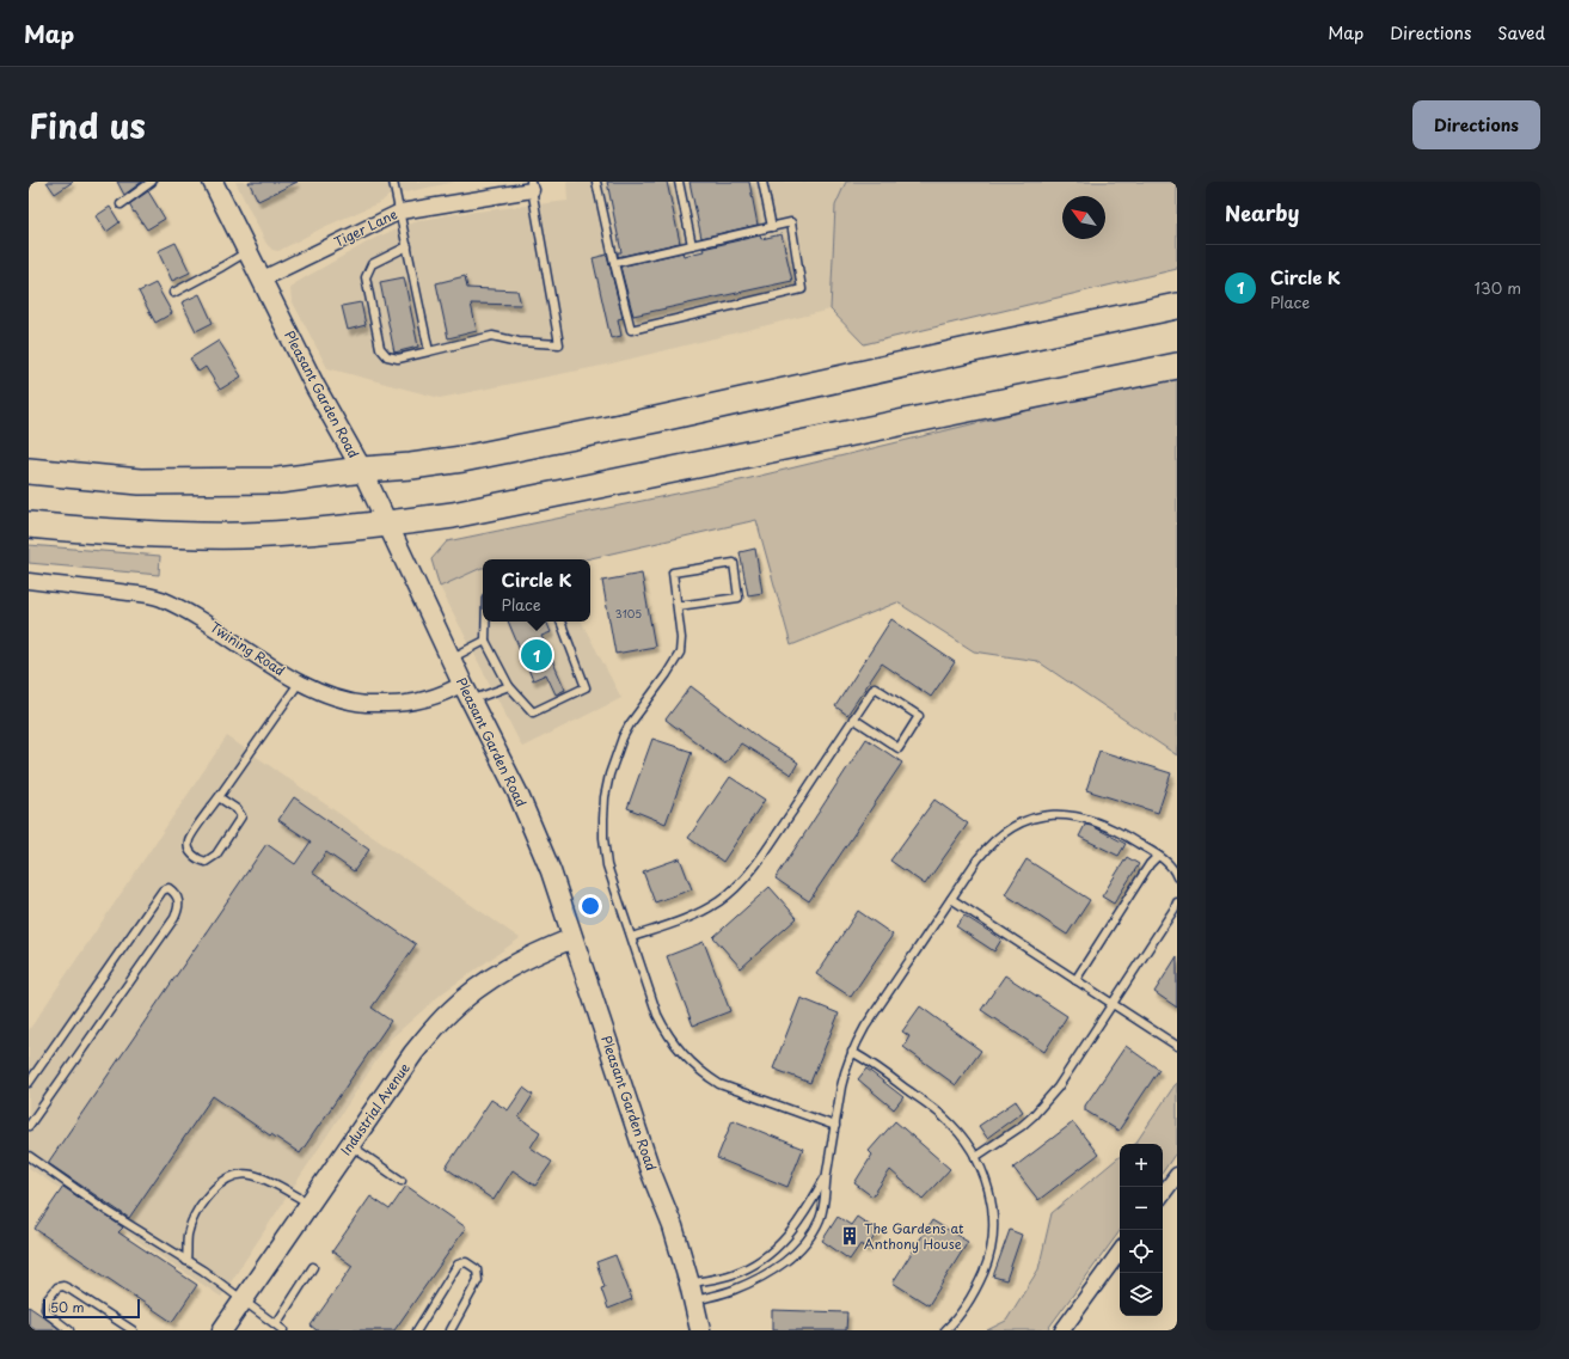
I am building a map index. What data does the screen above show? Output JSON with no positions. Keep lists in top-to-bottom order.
{
  "streets": {
    "main road": ["Pleasant Garden Road", "Industrial Avenue"],
    "street": ["Tiger Lane", "Twining Road"]
  },
  "crossings": [
    ["Tiger Lane", "Pleasant Garden Road"],
    ["Pleasant Garden Road", "Twining Road"],
    ["Pleasant Garden Road", "Industrial Avenue"]
  ],
  "places": {
    "building": ["The Gardens at Anthony House"]
  },
  "house_numbers": ["3105"],
  "scale_bar": "50 m",
  "north": "top left",
  "page": {
    "header": "Map",
    "nav": ["Map", "Directions", "Saved"],
    "title": "Find us",
    "buttons": "Directions",
    "heading": "Nearby",
    "list": [
      {
        "mark": "1",
        "name": "Circle K",
        "note": "Place",
        "value": "130 m"
      }
    ],
    "popup": ["Circle K", "Place"],
    "pins": "1",
    "map_buttons": ["+", "−"],
    "scale": "50 m"
  }
}
